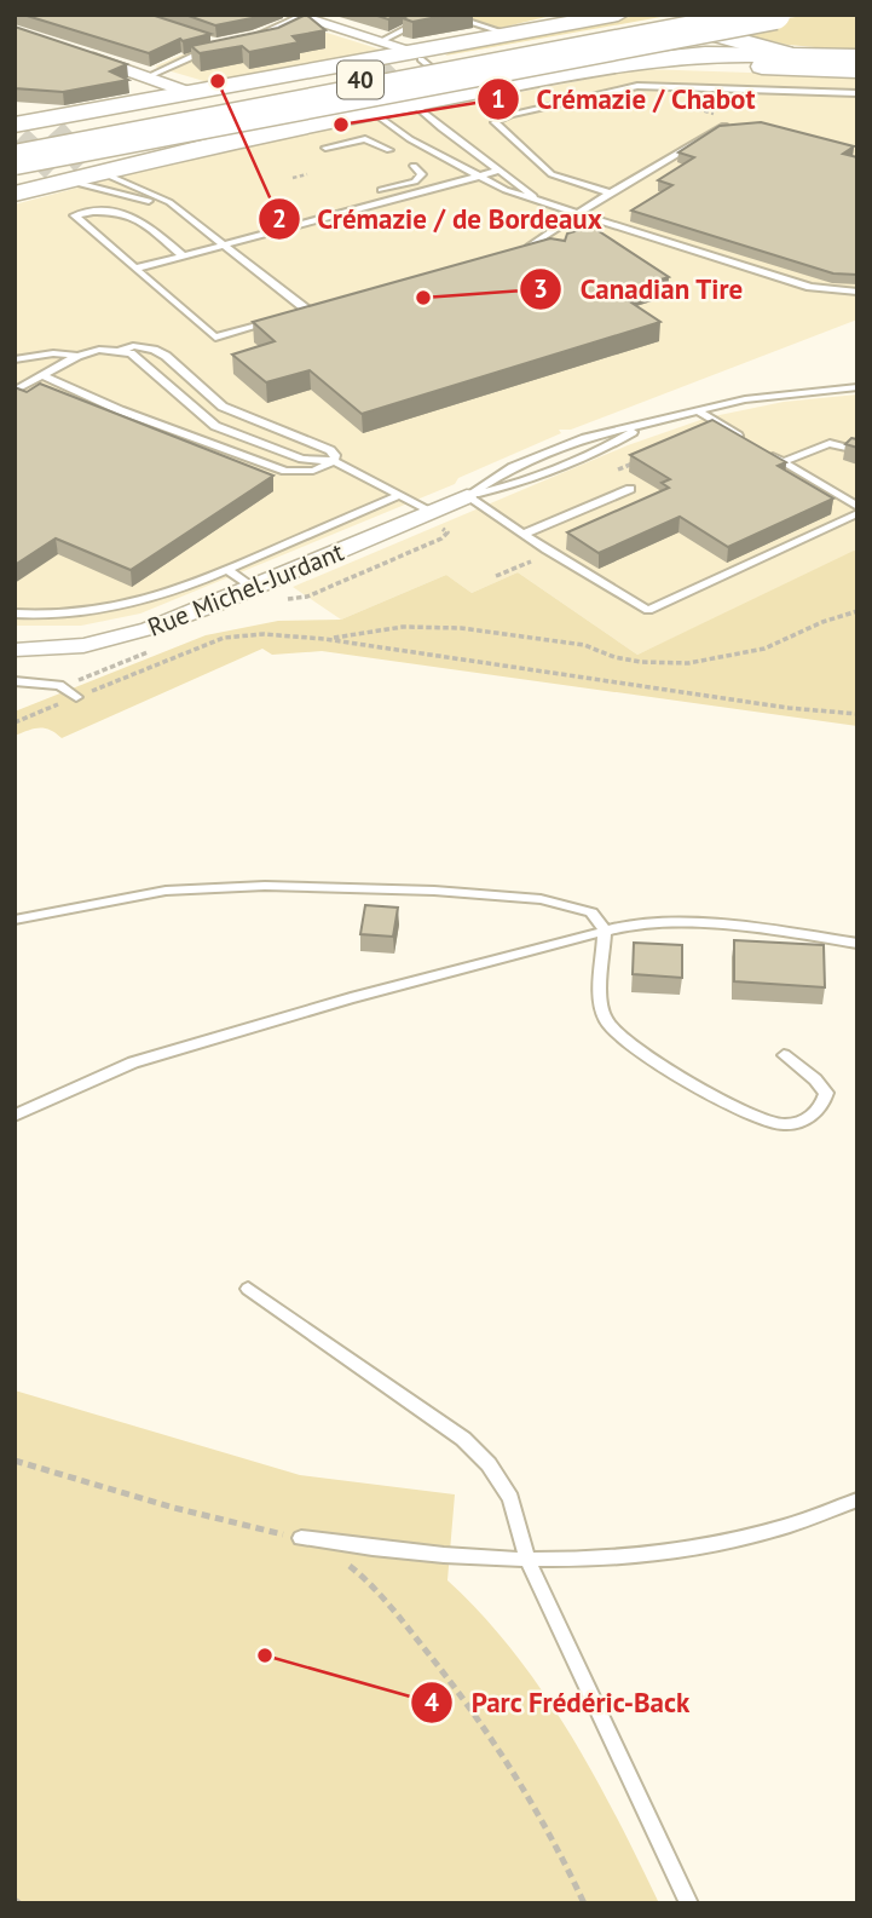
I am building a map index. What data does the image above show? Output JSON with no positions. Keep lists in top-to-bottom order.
{
  "streets": {
    "highway": ["40"],
    "street": ["Rue Michel-Jurdant"]
  },
  "places": [
    "Crémazie / de Bordeaux",
    "Crémazie / Chabot",
    "Canadian Tire",
    "Parc Frédéric-Back"
  ]
}
